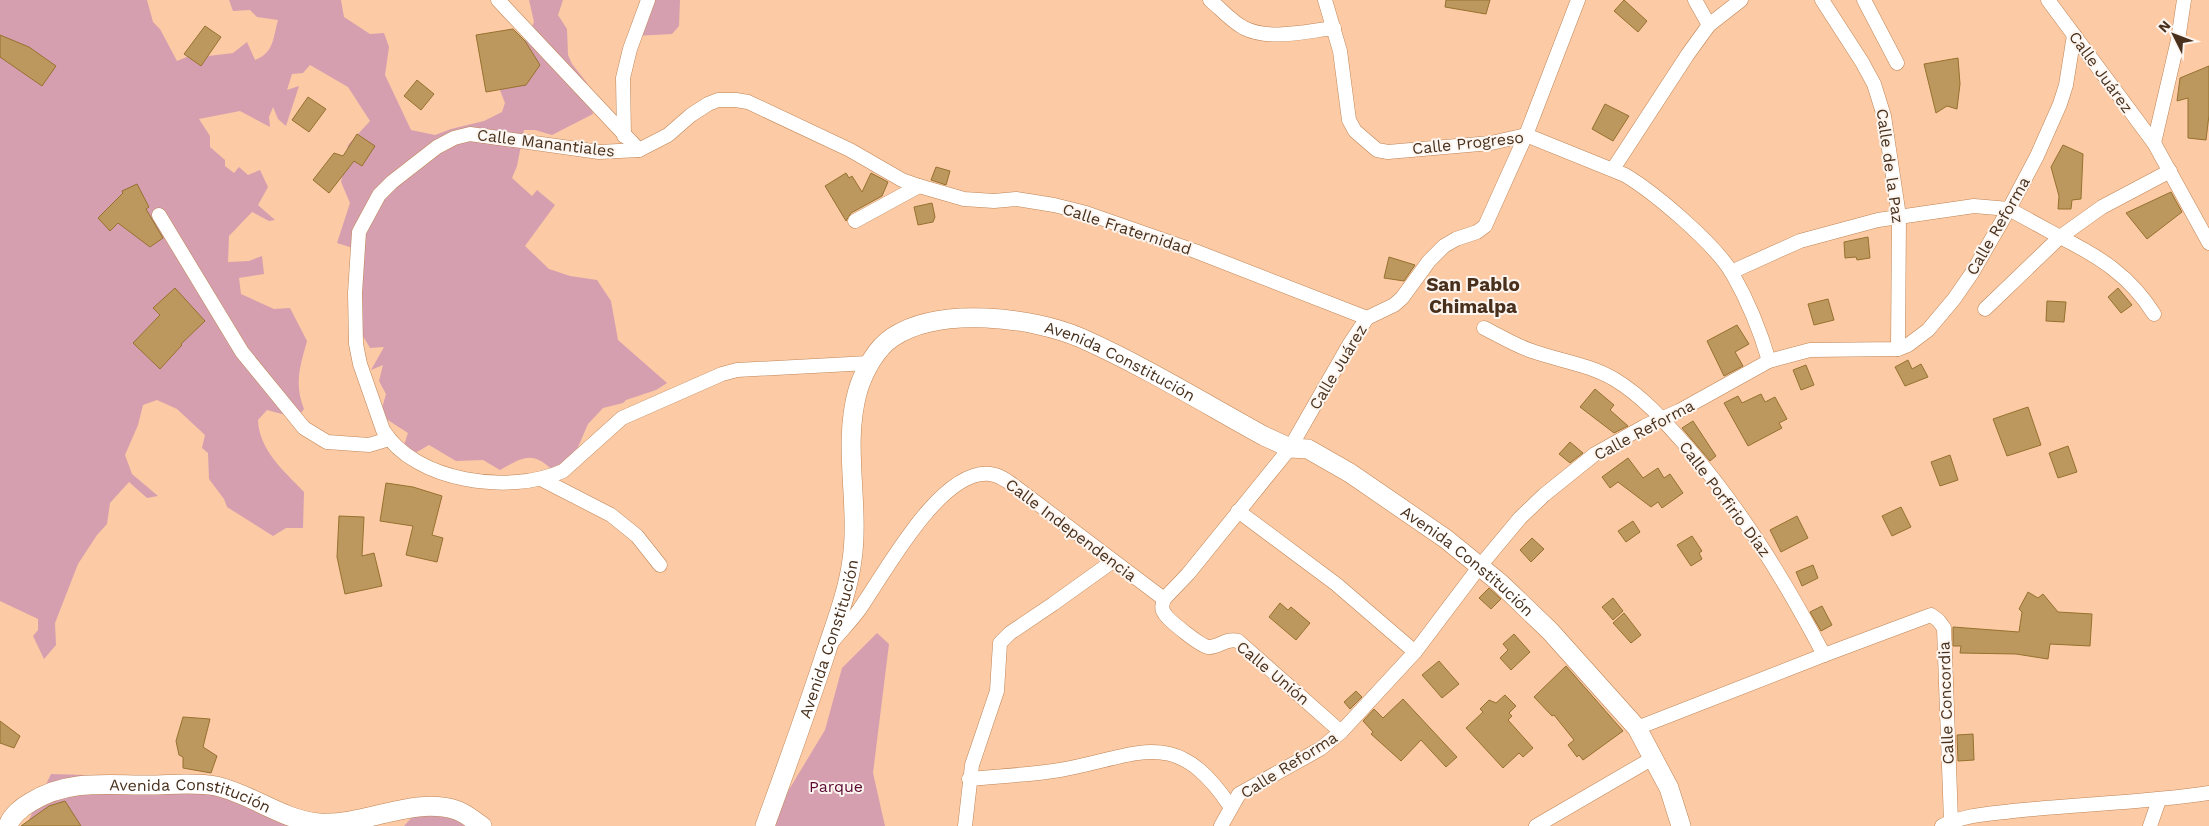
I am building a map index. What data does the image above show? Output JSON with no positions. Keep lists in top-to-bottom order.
{
  "streets": {
    "main road": ["Avenida Constitución"],
    "street": [
      "Calle Juárez",
      "Calle Manantiales",
      "Calle Progreso",
      "Calle de la Paz",
      "Calle Reforma",
      "Calle Fraternidad",
      "Calle Porfirio Díaz",
      "Calle Independencia",
      "Calle Unión",
      "Calle Concordia"
    ]
  },
  "crossings": [
    ["Calle Juárez", "Calle Progreso"],
    ["Calle Juárez", "Calle Reforma"],
    ["Calle Juárez", "Calle Fraternidad"],
    ["Calle Juárez", "Avenida Constitución"],
    ["Calle Manantiales", "Calle Fraternidad"],
    ["Calle Manantiales", "Avenida Constitución"],
    ["Calle Progreso", "Calle Reforma"],
    ["Calle de la Paz", "Calle Reforma"],
    ["Calle Reforma", "Avenida Constitución"],
    ["Calle Reforma", "Calle Porfirio Díaz"],
    ["Calle Reforma", "Calle Unión"],
    ["Avenida Constitución", "Calle Independencia"],
    ["Avenida Constitución", "Calle Concordia"],
    ["Calle Porfirio Díaz", "Calle Concordia"],
    ["Calle Independencia", "Calle Unión"]
  ],
  "districts": ["San Pablo Chimalpa"],
  "parks": ["Parque"],
  "north": "top left"
}
